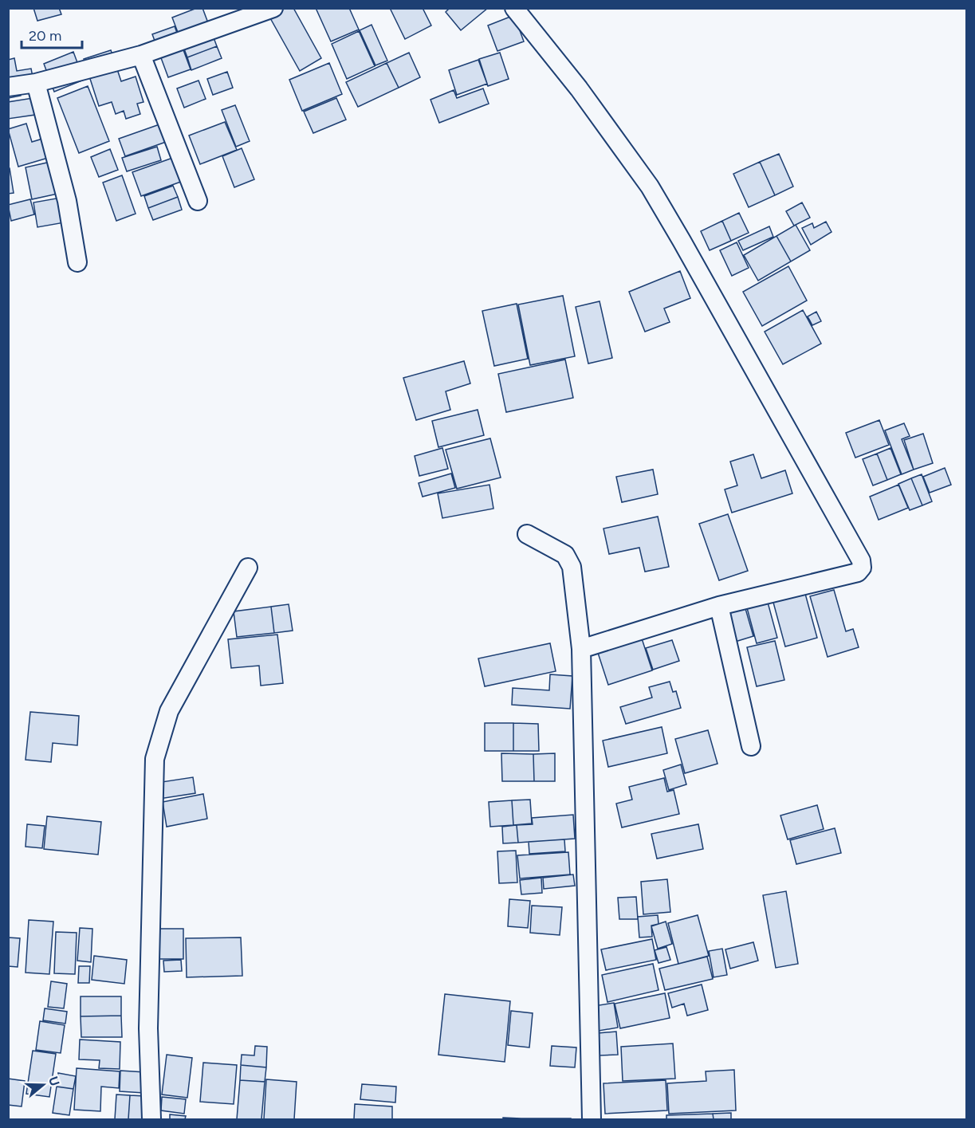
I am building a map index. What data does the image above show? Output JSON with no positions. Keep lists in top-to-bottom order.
{
  "scale_bar": "20 m",
  "north": "right"
}
